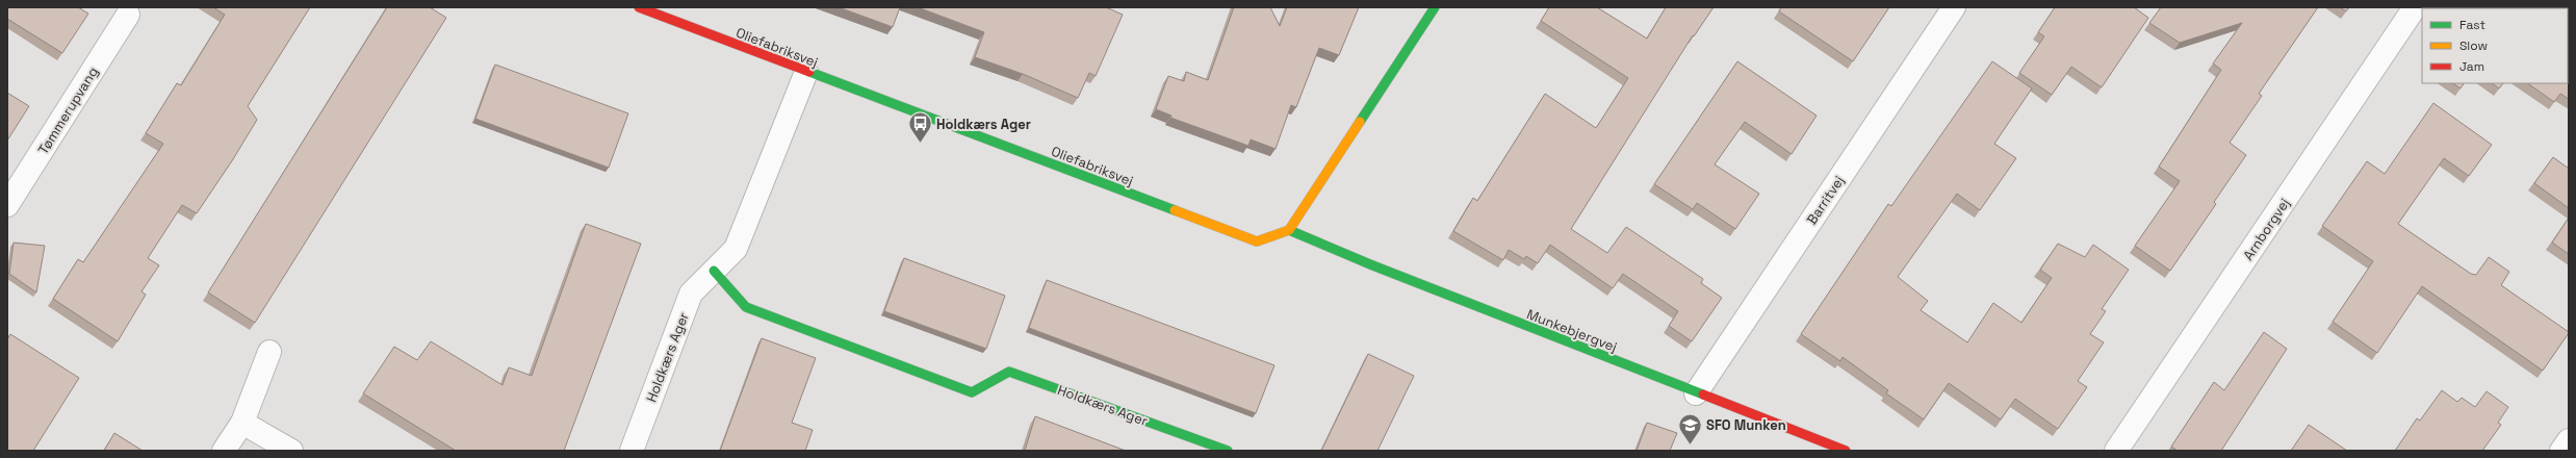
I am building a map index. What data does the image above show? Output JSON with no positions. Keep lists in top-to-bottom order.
{
  "streets": {
    "street": [
      "Oliefabriksvej",
      "Tømmerupvang",
      "Barritvej",
      "Arnborgvej",
      "Munkebjergvej",
      "Holdkærs Ager"
    ]
  },
  "crossings": [
    ["Oliefabriksvej", "Munkebjergvej"],
    ["Oliefabriksvej", "Holdkærs Ager"],
    ["Barritvej", "Munkebjergvej"]
  ],
  "places": {
    "bus stop": ["Holdkærs Ager"],
    "school or university": ["SFO Munken"]
  },
  "legend": ["Fast", "Slow", "Jam"]
}
